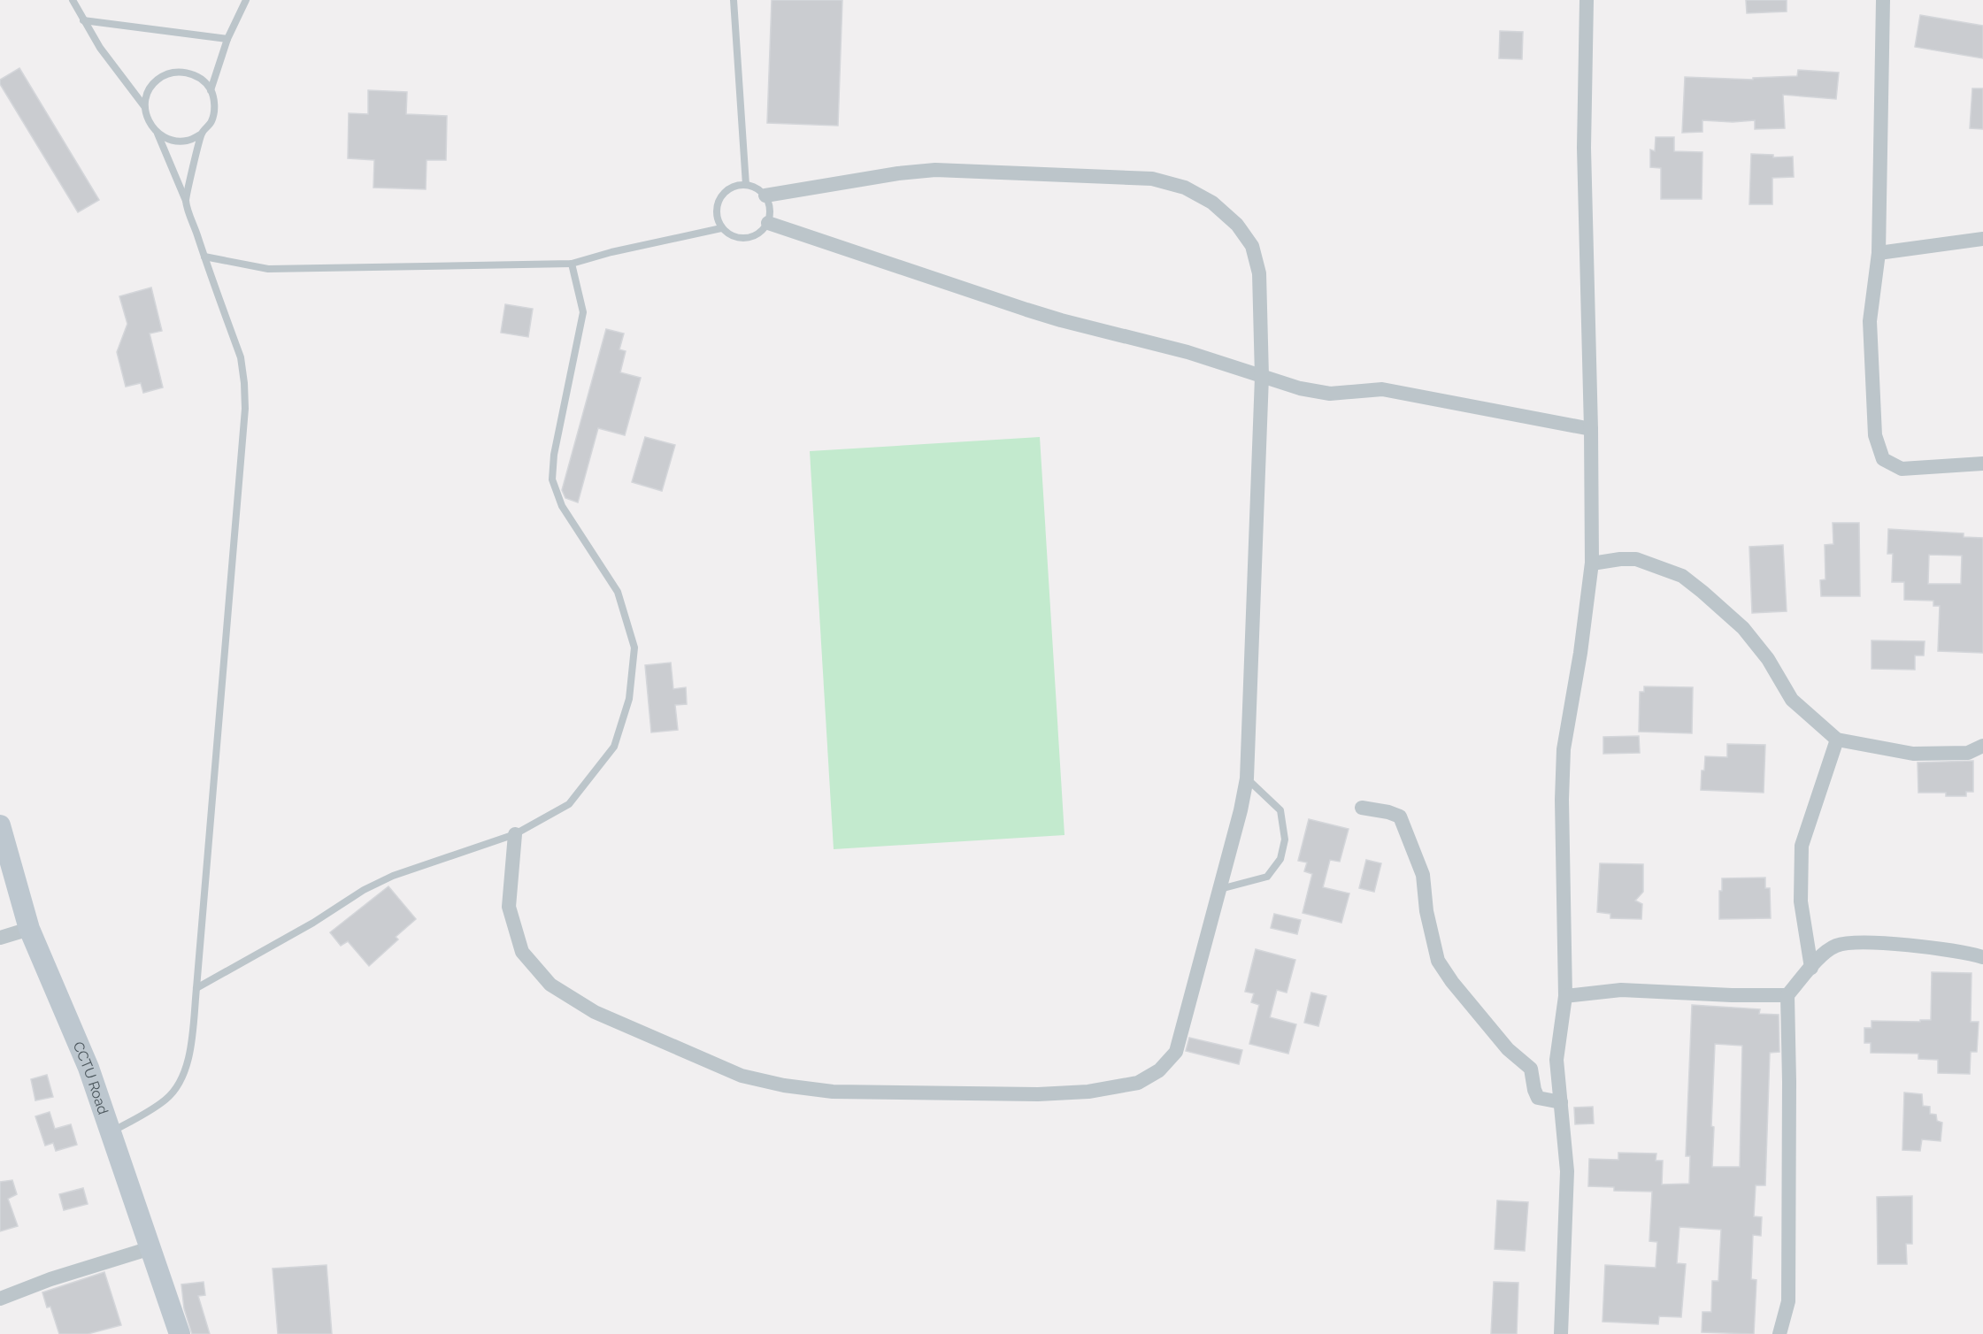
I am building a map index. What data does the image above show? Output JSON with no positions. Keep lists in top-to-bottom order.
{
  "streets": {
    "street": ["CCTU Road"]
  }
}
